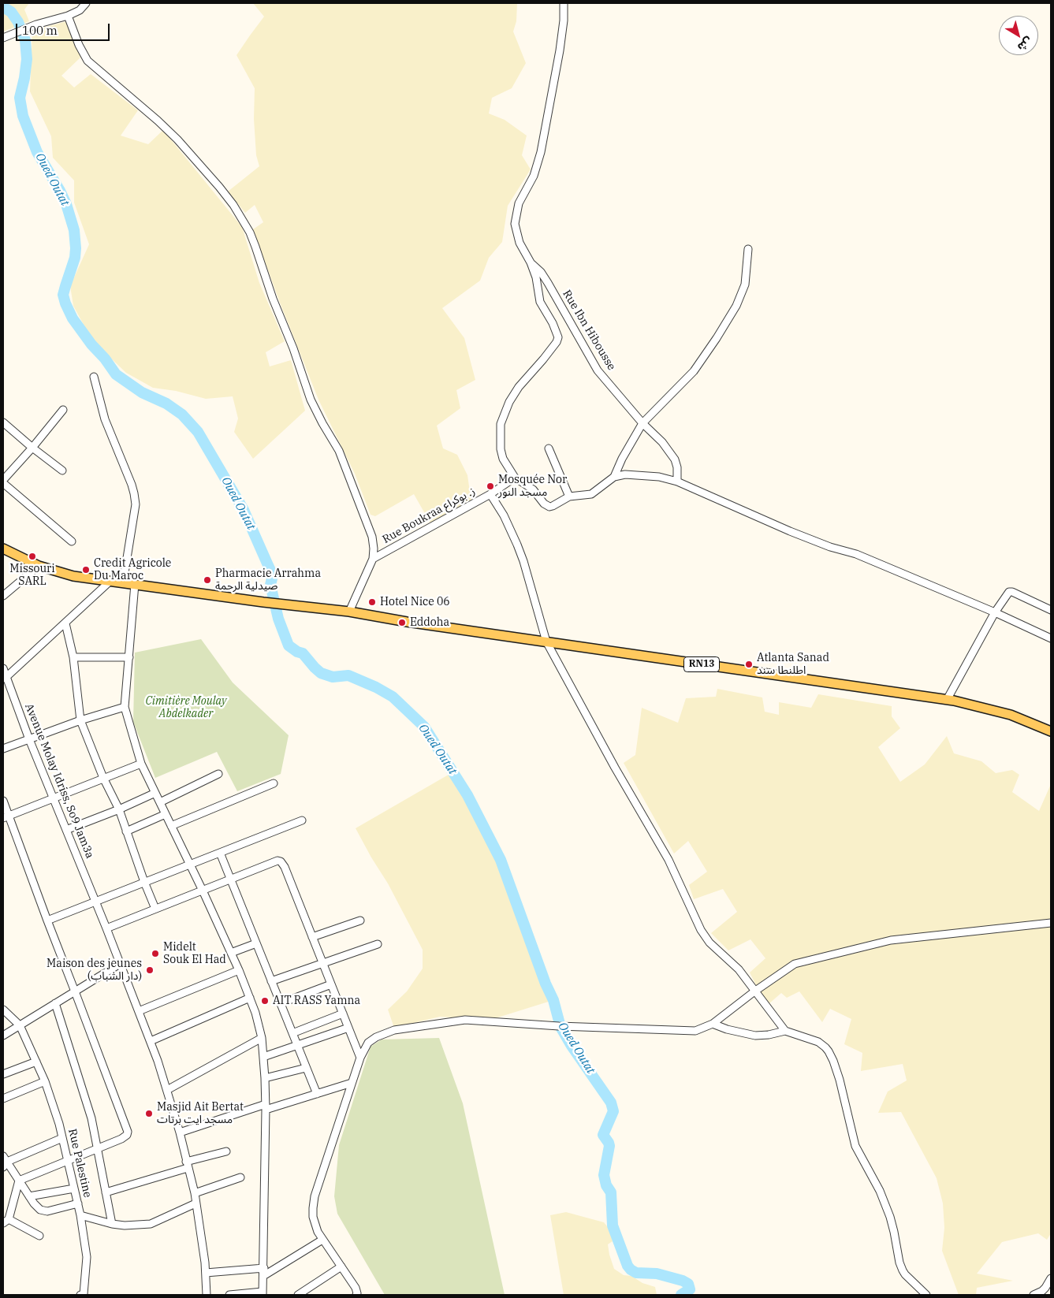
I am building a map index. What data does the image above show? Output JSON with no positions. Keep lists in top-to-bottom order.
{
  "streets": {
    "main road": ["RN13"],
    "street": [
      "Rue Ibn Hibousse",
      "Rue Boukraa ز. بوكراع",
      "Avenue Molay Idriss, So9 Jam3a",
      "Rue Palestine"
    ]
  },
  "water": ["Oued Outat"],
  "parks": ["Cimitière Moulay Abdelkader"],
  "places": [
    "Mosquée Nor مسجد النور",
    "Missouri SARL",
    "Credit Agricole Du Maroc",
    "Pharmacie Arrahma صيدلية الرحمة",
    "Hotel Nice 06",
    "Eddoha",
    "Atlanta Sanad اطلنطا سند",
    "Midelt Souk El Had",
    "Maison des jeunes (دار الشباب)",
    "AIT RASS Yamna",
    "Masjid Ait Bertat مسجد ايت برتات"
  ],
  "scale_bar": "100 m",
  "north": "bottom right"
}
